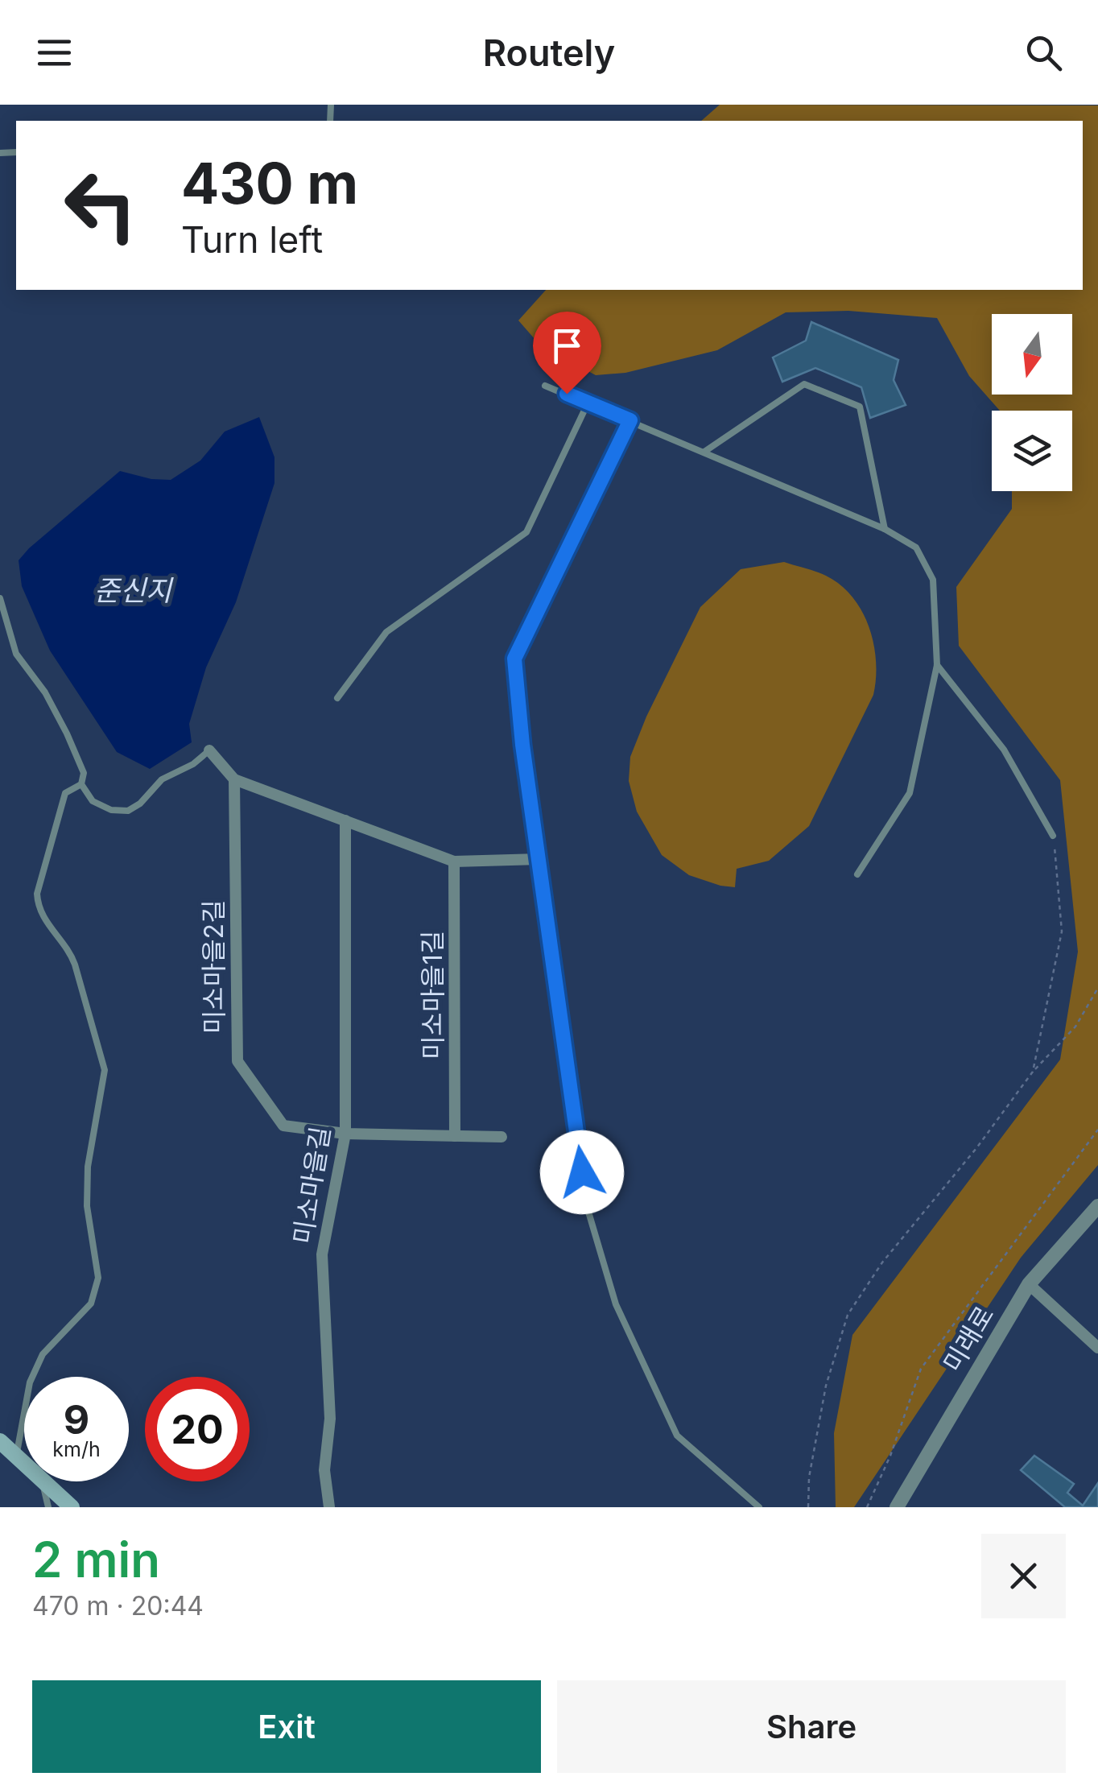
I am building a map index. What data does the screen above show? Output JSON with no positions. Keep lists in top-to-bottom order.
{
  "streets": {
    "street": [
      "미소마을2길",
      "미소마을1길",
      "미소마을길",
      "미래로"
    ]
  },
  "crossings": [
    ["미소마을2길", "미소마을길"]
  ],
  "water": ["준신지"],
  "north": "bottom",
  "page": {
    "header": "Routely",
    "turn": ["430 m", "Turn left"],
    "speed": "9 km/h",
    "limit": "20",
    "heading": ["2 min", "470 m · 20:44"],
    "buttons": ["Exit", "Share"]
  }
}
